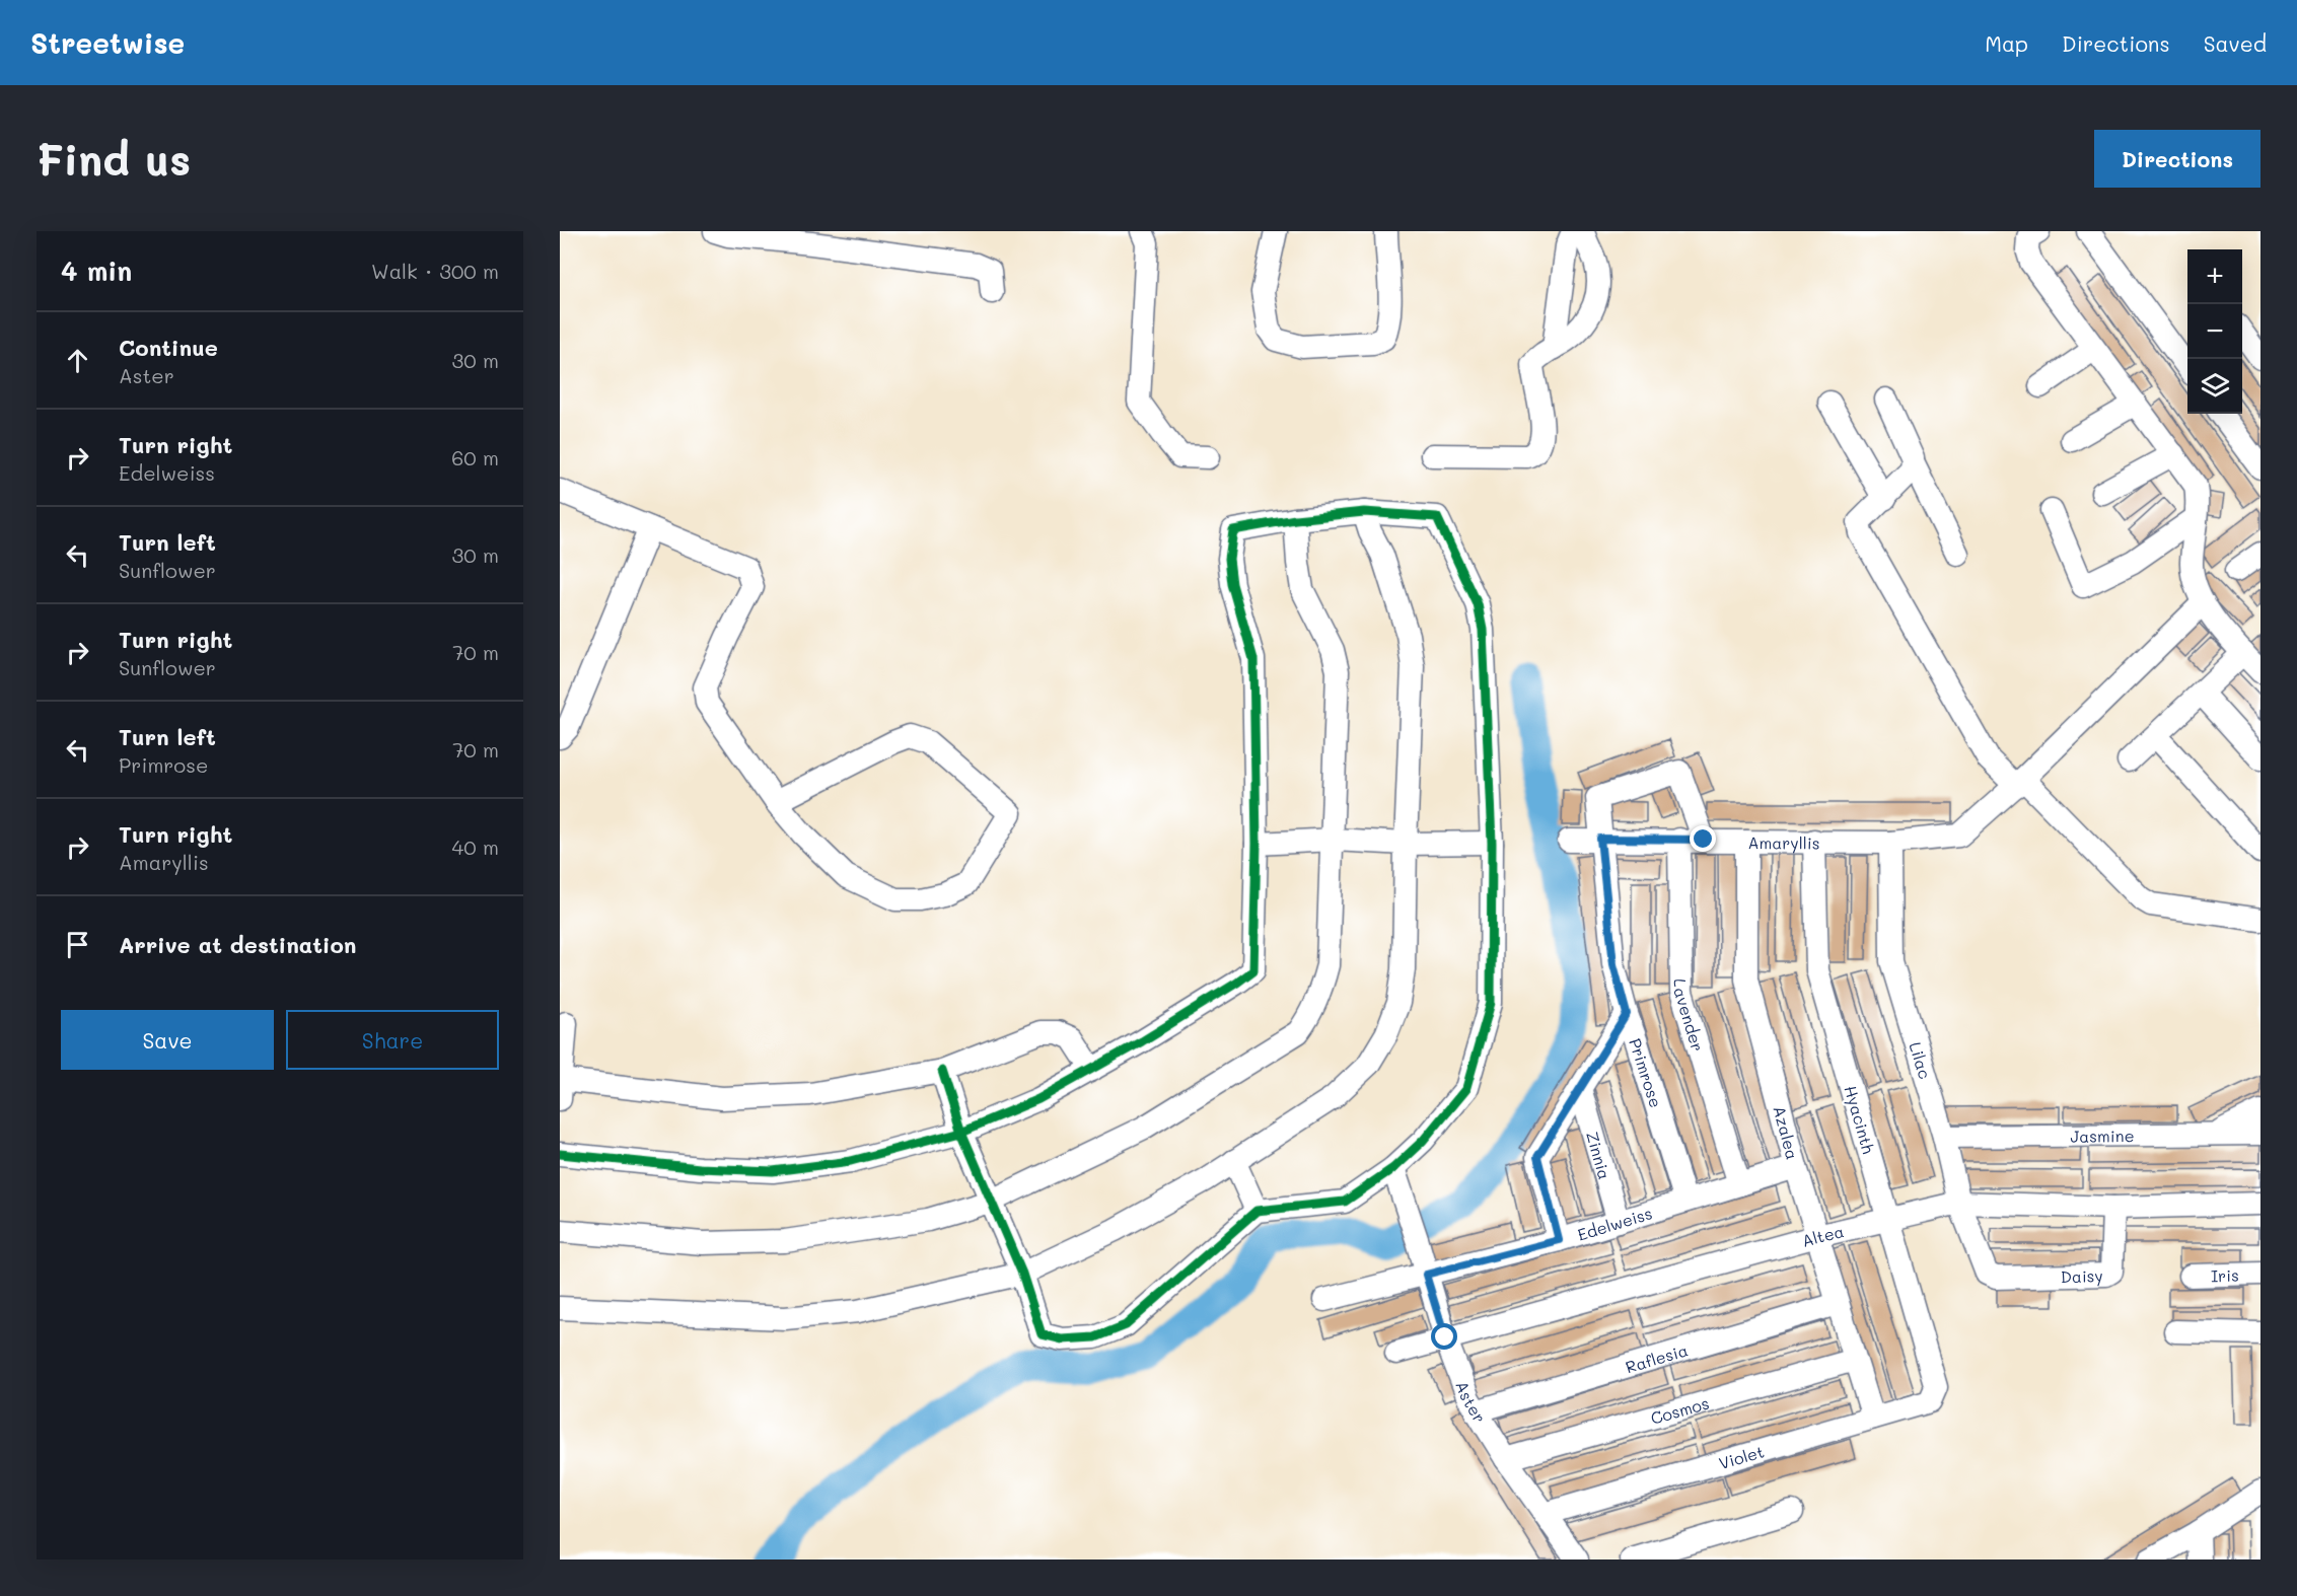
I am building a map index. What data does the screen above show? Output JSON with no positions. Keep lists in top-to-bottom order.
{
  "streets": {
    "street": [
      "Amaryllis",
      "Lavender",
      "Lilac",
      "Primrose",
      "Hyacinth",
      "Azalea",
      "Jasmine",
      "Zinnia",
      "Edelweiss",
      "Altea",
      "Daisy",
      "Iris",
      "Raflesia",
      "Aster",
      "Cosmos",
      "Violet"
    ]
  },
  "crossings": [
    ["Amaryllis", "Lavender"],
    ["Amaryllis", "Lilac"],
    ["Amaryllis", "Primrose"],
    ["Amaryllis", "Hyacinth"],
    ["Amaryllis", "Azalea"],
    ["Lavender", "Edelweiss"],
    ["Lilac", "Jasmine"],
    ["Lilac", "Altea"],
    ["Lilac", "Daisy"],
    ["Primrose", "Edelweiss"],
    ["Hyacinth", "Altea"],
    ["Hyacinth", "Violet"],
    ["Azalea", "Edelweiss"],
    ["Azalea", "Altea"],
    ["Azalea", "Raflesia"],
    ["Azalea", "Cosmos"],
    ["Azalea", "Violet"],
    ["Zinnia", "Edelweiss"],
    ["Edelweiss", "Aster"],
    ["Altea", "Daisy"],
    ["Altea", "Aster"],
    ["Raflesia", "Aster"],
    ["Aster", "Cosmos"],
    ["Aster", "Violet"]
  ],
  "page": {
    "header": "Streetwise",
    "nav": ["Map", "Directions", "Saved"],
    "buttons": [
      "Directions",
      ["Save", "Share"]
    ],
    "title": "Find us",
    "heading": ["4 min", "Walk · 300 m"],
    "map_buttons": ["+", "−"],
    "list": [
      ["Continue", "Aster", "30 m"],
      ["Turn right", "Edelweiss", "60 m"],
      ["Turn left", "Sunflower", "30 m"],
      ["Turn right", "Sunflower", "70 m"],
      ["Turn left", "Primrose", "70 m"],
      ["Turn right", "Amaryllis", "40 m"],
      "Arrive at destination"
    ]
  }
}
